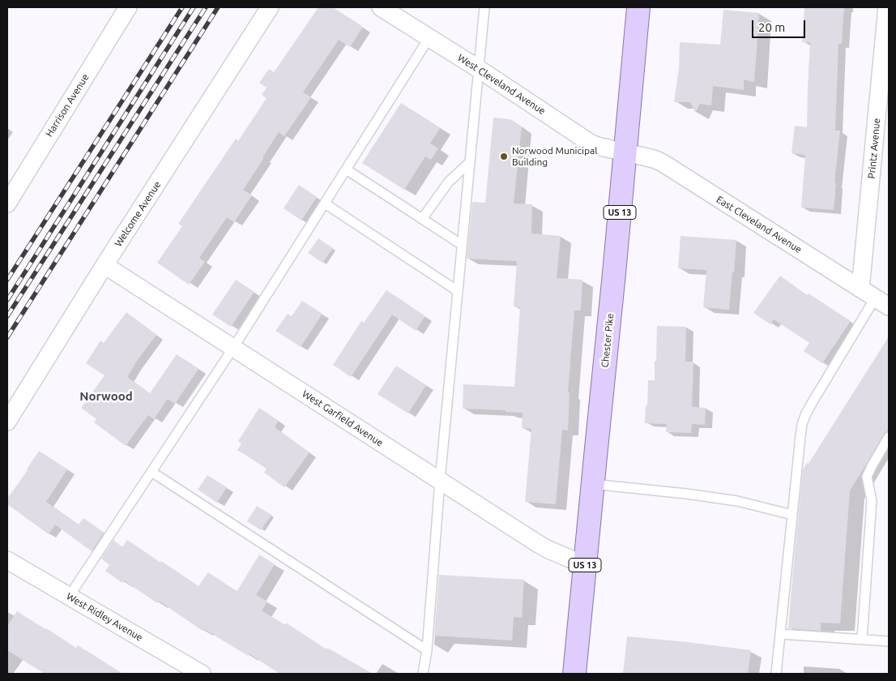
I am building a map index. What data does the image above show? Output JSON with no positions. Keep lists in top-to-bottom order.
{
  "streets": {
    "main road": ["US 13", "Chester Pike"],
    "street": [
      "West Cleveland Avenue",
      "Harrison Avenue",
      "Printz Avenue",
      "Welcome Avenue",
      "East Cleveland Avenue",
      "West Garfield Avenue",
      "West Ridley Avenue"
    ]
  },
  "crossings": [
    ["West Cleveland Avenue", "East Cleveland Avenue"],
    ["West Cleveland Avenue", "Chester Pike"],
    ["Printz Avenue", "East Cleveland Avenue"],
    ["Welcome Avenue", "West Garfield Avenue"],
    ["East Cleveland Avenue", "Chester Pike"],
    ["Chester Pike", "West Garfield Avenue"]
  ],
  "districts": ["Norwood"],
  "places": ["Norwood Municipal Building"],
  "scale_bar": "20 m"
}
